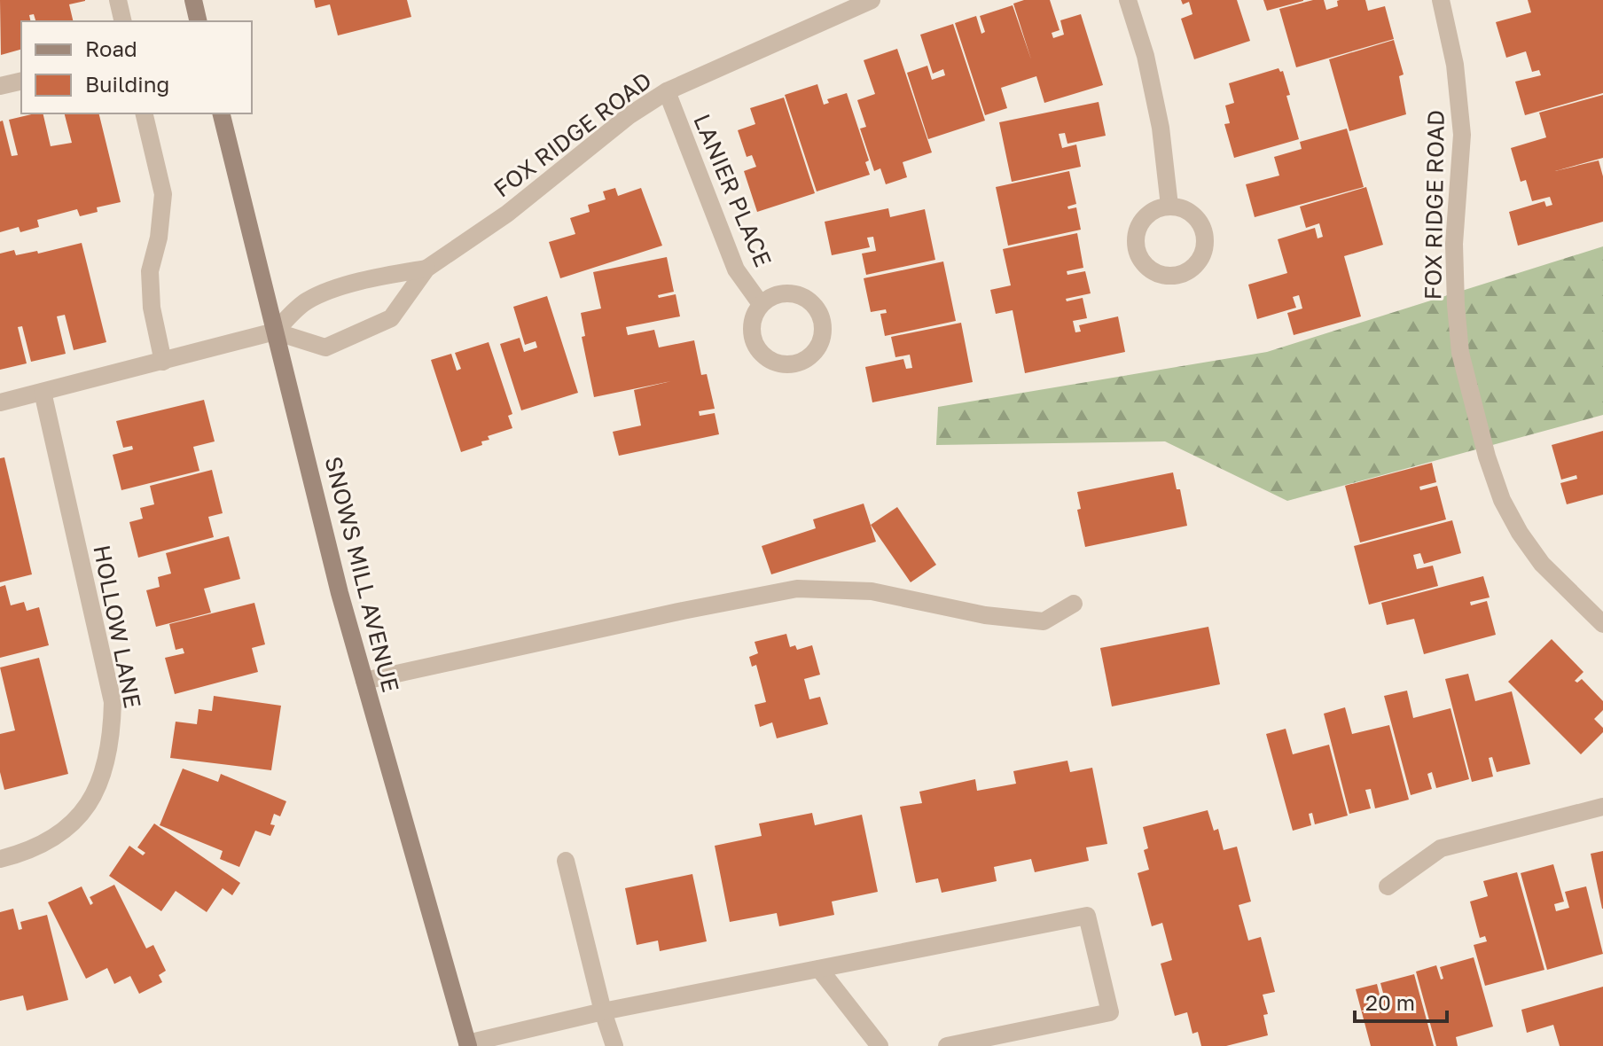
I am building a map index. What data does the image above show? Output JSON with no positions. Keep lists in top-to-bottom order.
{
  "streets": {
    "main road": ["SNOWS MILL AVENUE"],
    "street": ["FOX RIDGE ROAD", "LANIER PLACE", "HOLLOW LANE"]
  },
  "crossings": [
    ["FOX RIDGE ROAD", "LANIER PLACE"],
    ["FOX RIDGE ROAD", "SNOWS MILL AVENUE"]
  ],
  "legend": ["Road", "Building"],
  "scale_bar": "20 m"
}
